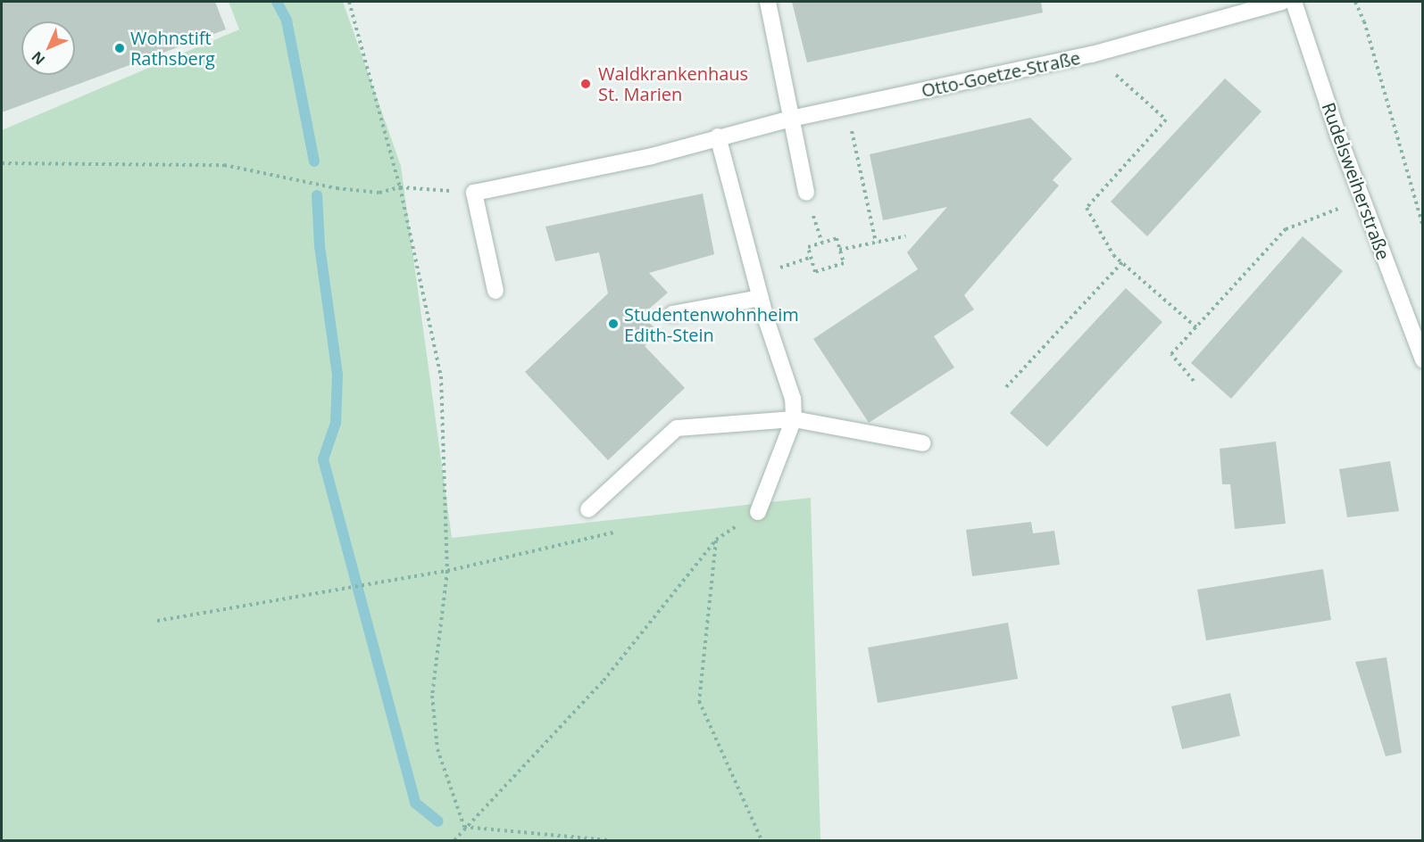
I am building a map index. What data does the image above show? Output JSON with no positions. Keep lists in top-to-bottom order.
{
  "streets": {
    "street": ["Otto-Goetze-Straße", "Rudelsweiherstraße"]
  },
  "places": ["Wohnstift Rathsberg", "Waldkrankenhaus St. Marien", "Studentenwohnheim Edith-Stein"],
  "north": "bottom left"
}
